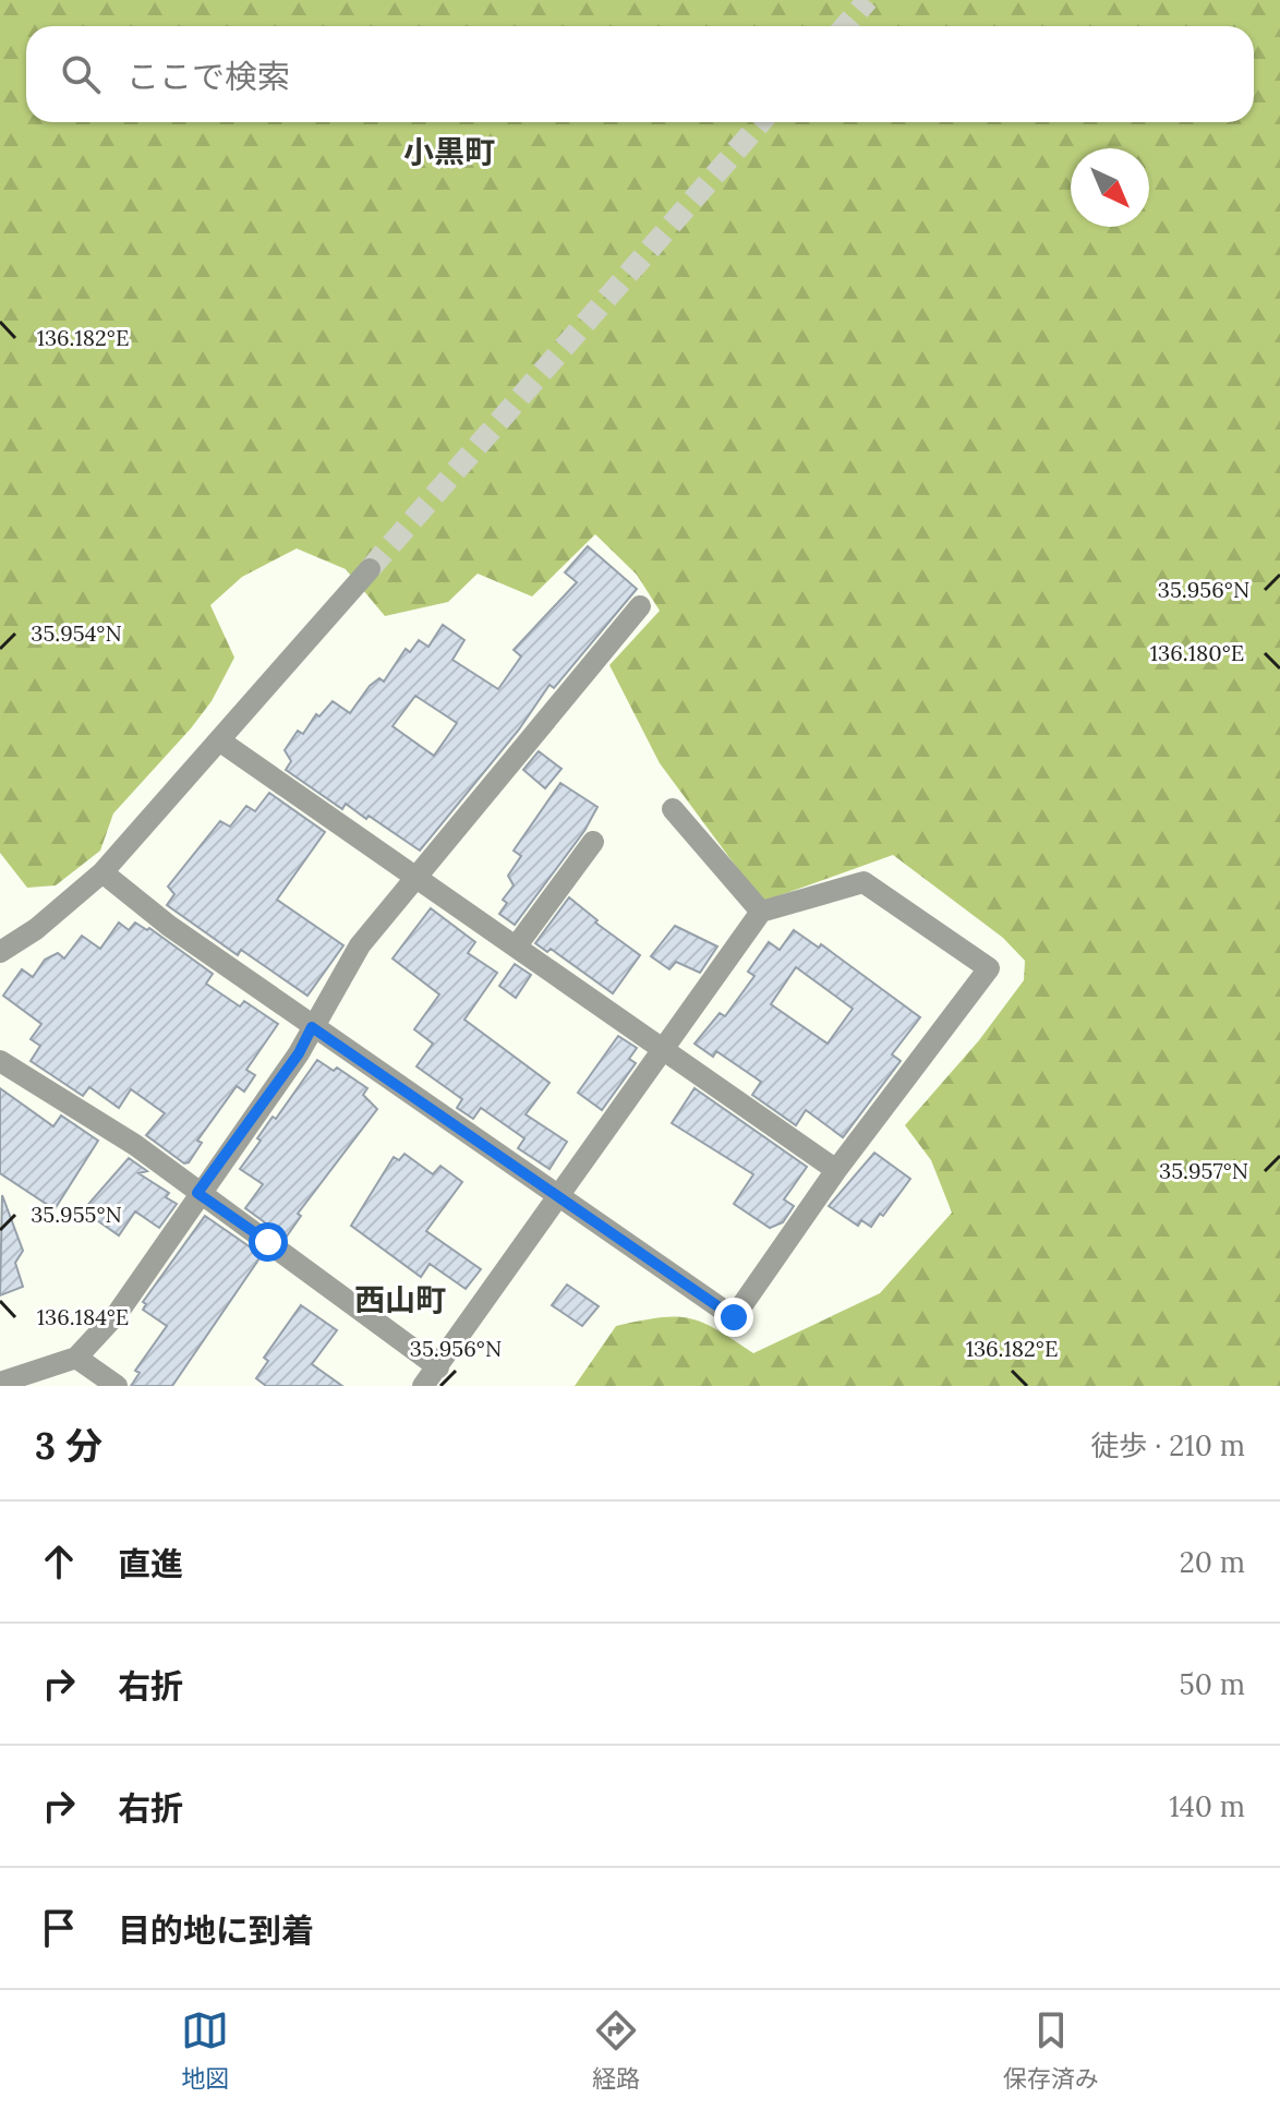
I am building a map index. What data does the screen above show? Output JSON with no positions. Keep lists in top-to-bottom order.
{
  "districts": ["小黒町", "西山町"],
  "north": "bottom right",
  "page": {
    "search": "ここで検索",
    "heading": ["3 分", "徒歩 · 210 m"],
    "list": [
      ["直進", "20 m"],
      ["右折", "50 m"],
      ["右折", "140 m"],
      "目的地に到着"
    ],
    "nav": ["地図", "経路", "保存済み"]
  },
  "coordinates": [
    "136.182°E",
    "35.956°N",
    "35.954°N",
    "136.180°E",
    "35.957°N",
    "35.955°N",
    "136.184°E"
  ]
}
